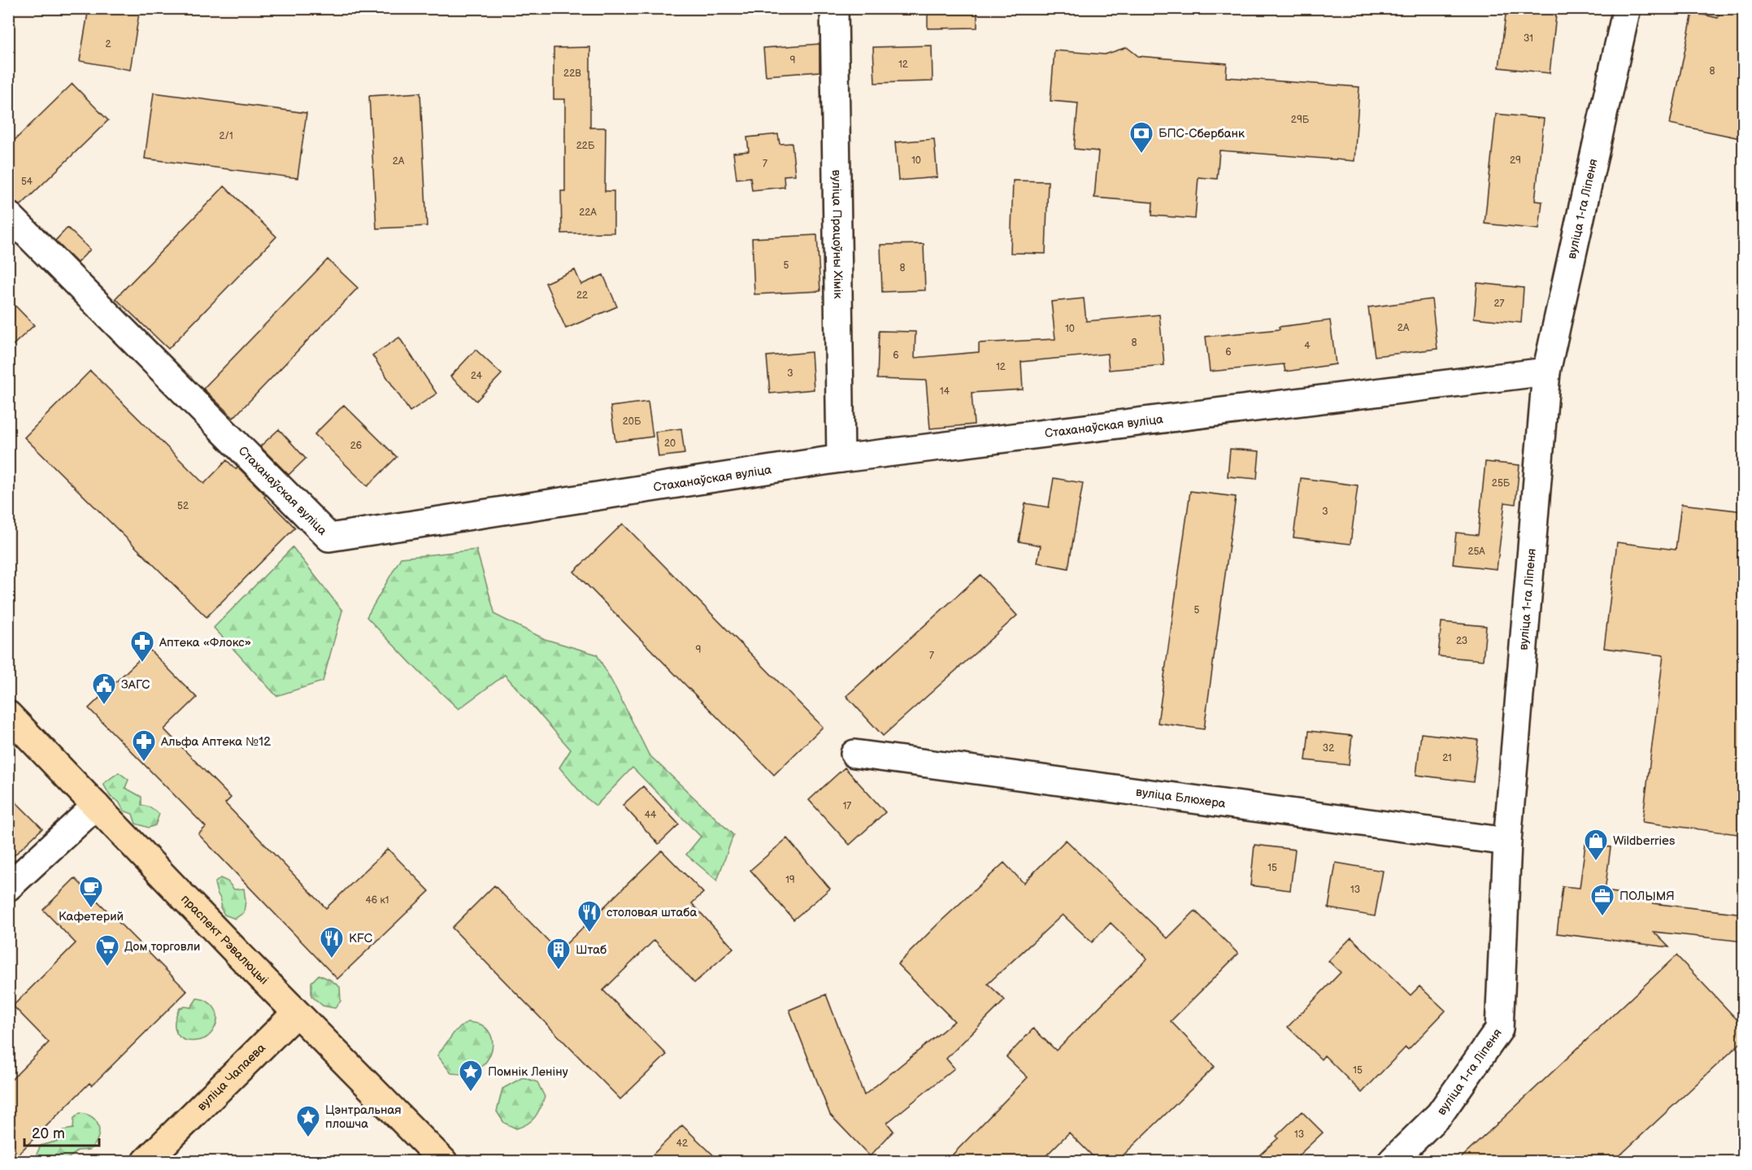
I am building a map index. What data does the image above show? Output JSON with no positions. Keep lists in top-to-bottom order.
{
  "streets": {
    "main road": ["праспект Рэвалюцыі", "вуліца Чапаева"],
    "street": [
      "вуліца 1-га Ліпеня",
      "вуліца Працоўны Хімік",
      "Стаханаўская вуліца",
      "вуліца Блюхера"
    ]
  },
  "crossings": [
    ["вуліца 1-га Ліпеня", "Стаханаўская вуліца"],
    ["вуліца 1-га Ліпеня", "вуліца Блюхера"],
    ["вуліца Працоўны Хімік", "Стаханаўская вуліца"],
    ["праспект Рэвалюцыі", "вуліца Чапаева"]
  ],
  "places": {
    "bank": ["БПС-Сбербанк"],
    "pharmacy": ["Аптека «Флокс»", "Альфа Аптека №12"],
    "public building": ["ЗАГС"],
    "shop": ["Wildberries"],
    "cafe": ["Кафетерий"],
    "office": ["ПОЛЫМЯ"],
    "restaurant": ["столовая штаба", "KFC"],
    "supermarket": ["Дом торговли"],
    "building": ["Штаб"],
    "place": ["Помнік Леніну", "Цэнтральная плошча"]
  },
  "house_numbers": [
    "31",
    "2",
    "9",
    "12",
    "8",
    "22В",
    "29Б",
    "2/1",
    "22Б",
    "10",
    "29",
    "2А",
    "7",
    "54",
    "22А",
    "5",
    "8",
    "22",
    "27",
    "2А",
    "10",
    "8",
    "4",
    "6",
    "6",
    "12",
    "3",
    "24",
    "14",
    "20Б",
    "20",
    "26",
    "25Б",
    "52",
    "3",
    "25А",
    "5",
    "23",
    "9",
    "7",
    "32",
    "21",
    "17",
    "44",
    "15",
    "19",
    "13",
    "46 к1",
    "15",
    "13",
    "42"
  ],
  "scale_bar": "20 m"
}
